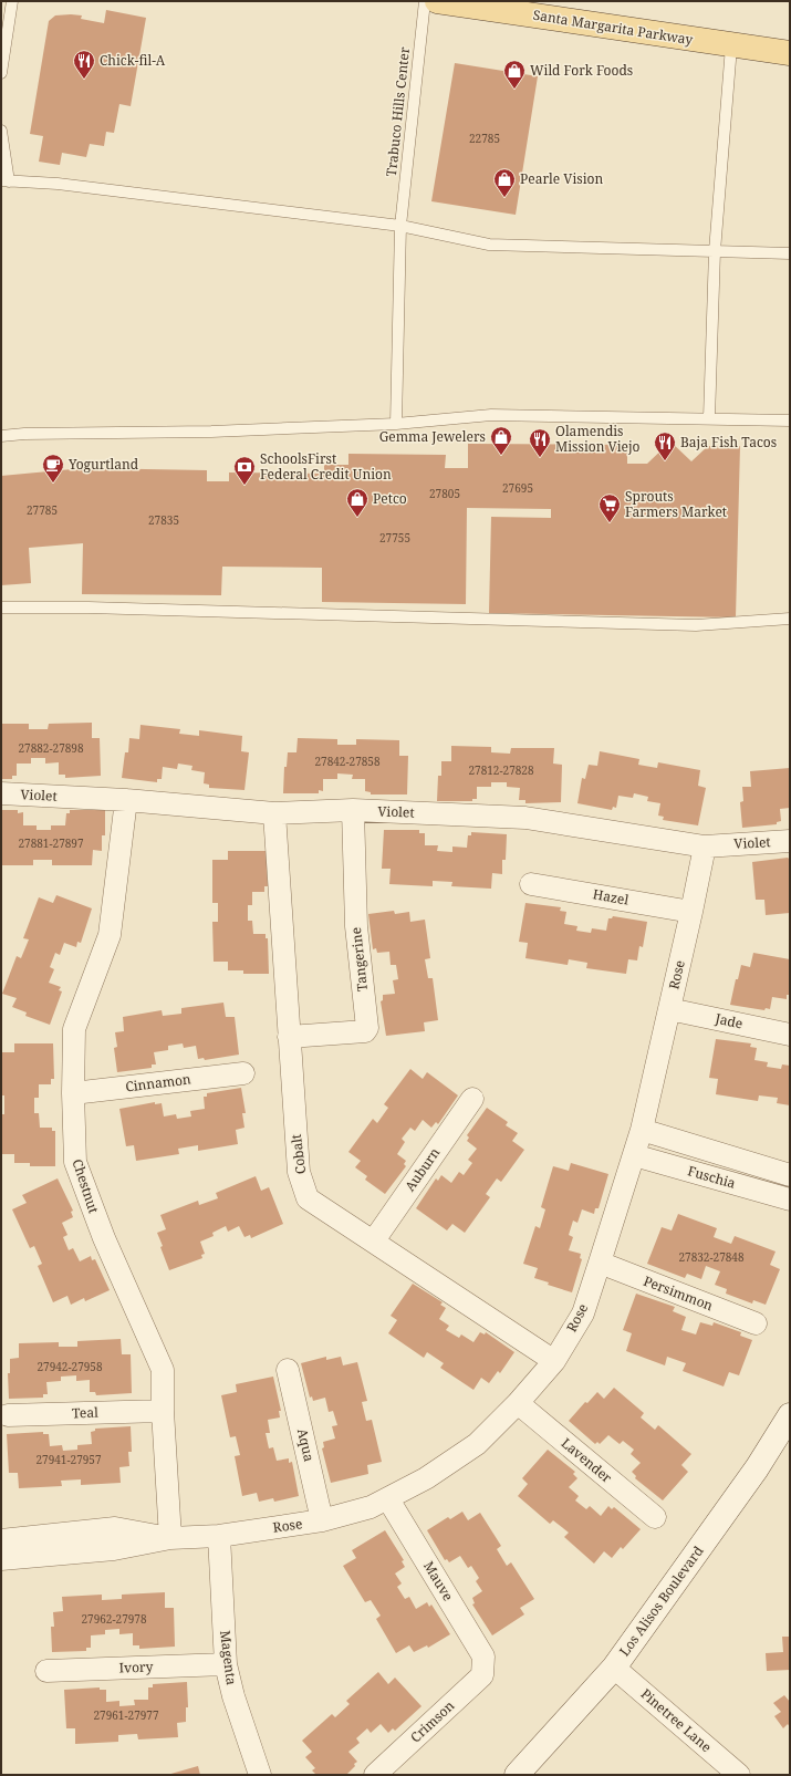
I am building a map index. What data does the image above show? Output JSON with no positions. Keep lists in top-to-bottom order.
{
  "streets": {
    "main road": ["Santa Margarita Parkway", "Los Alisos Boulevard"],
    "street": [
      "Violet",
      "Hazel",
      "Tangerine",
      "Rose",
      "Jade",
      "Cinnamon",
      "Cobalt",
      "Auburn",
      "Fuschia",
      "Chestnut",
      "Persimmon",
      "Teal",
      "Aqua",
      "Lavender",
      "Mauve",
      "Magenta",
      "Ivory",
      "Pinetree Lane",
      "Crimson"
    ],
    "lane": ["Trabuco Hills Center"]
  },
  "crossings": [
    ["Violet", "Tangerine"],
    ["Violet", "Rose"],
    ["Violet", "Cobalt"],
    ["Violet", "Chestnut"],
    ["Hazel", "Rose"],
    ["Tangerine", "Cobalt"],
    ["Rose", "Jade"],
    ["Rose", "Cobalt"],
    ["Rose", "Fuschia"],
    ["Rose", "Chestnut"],
    ["Rose", "Persimmon"],
    ["Rose", "Aqua"],
    ["Rose", "Lavender"],
    ["Rose", "Mauve"],
    ["Rose", "Magenta"],
    ["Cinnamon", "Chestnut"],
    ["Cobalt", "Auburn"],
    ["Chestnut", "Teal"],
    ["Mauve", "Crimson"],
    ["Los Alisos Boulevard", "Pinetree Lane"],
    ["Magenta", "Ivory"]
  ],
  "places": {
    "restaurant": ["Chick-fil-A", "Olamendis Mission Viejo", "Baja Fish Tacos"],
    "shop": [
      "Wild Fork Foods",
      "Pearle Vision",
      "Gemma Jewelers",
      "Petco"
    ],
    "cafe": ["Yogurtland"],
    "bank": ["SchoolsFirst Federal Credit Union"],
    "supermarket": ["Sprouts Farmers Market"]
  },
  "house_numbers": [
    "22785",
    "27695",
    "27805",
    "27785",
    "27835",
    "27755",
    "27882-27898",
    "27842-27858",
    "27812-27828",
    "27881-27897",
    "27832-27848",
    "27942-27958",
    "27941-27957",
    "27962-27978",
    "27961-27977"
  ]
}
